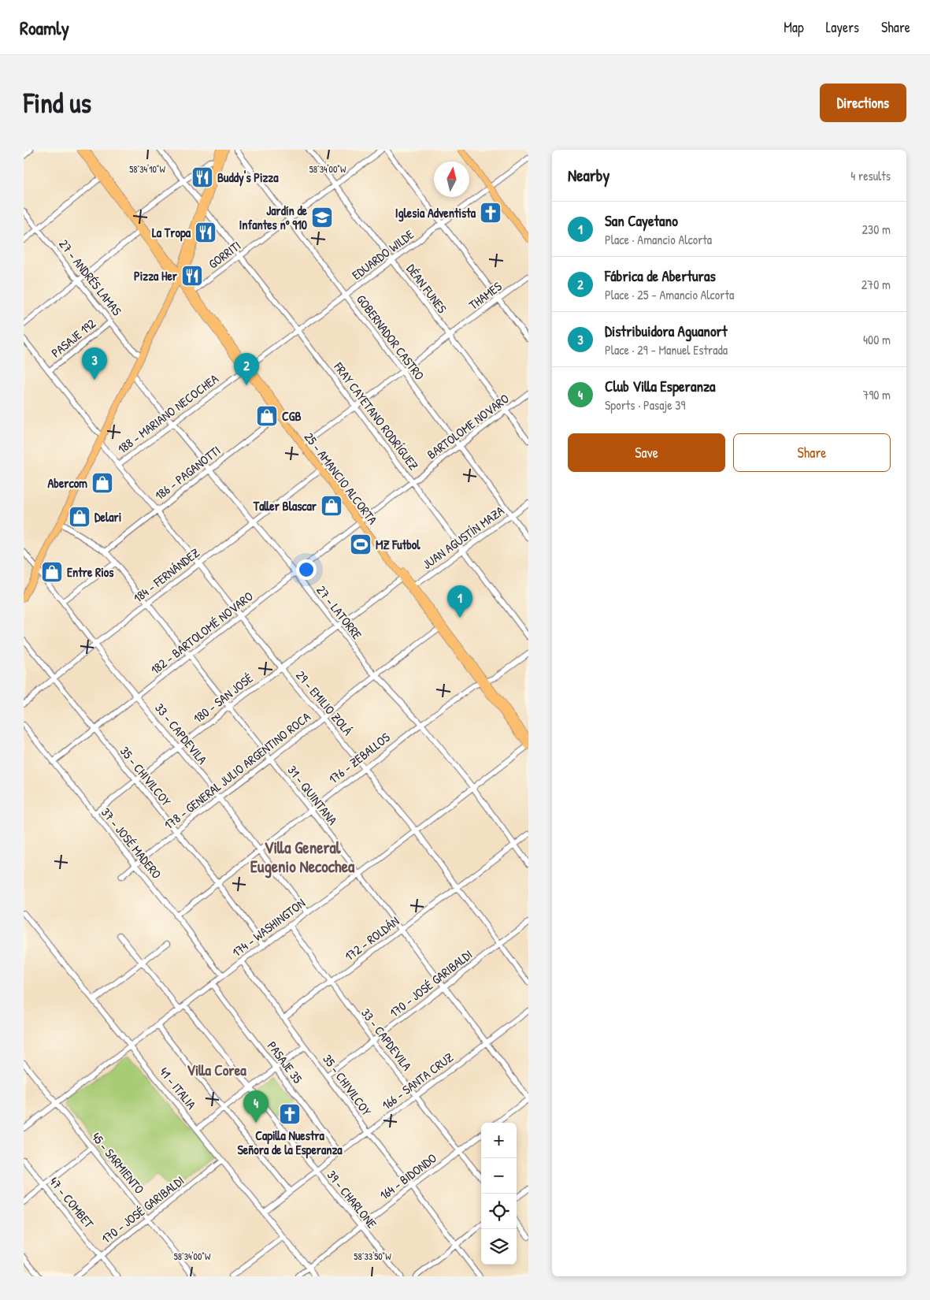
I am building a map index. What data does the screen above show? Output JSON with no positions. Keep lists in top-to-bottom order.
{
  "streets": {
    "main road": ["25 - AMANCIO ALCORTA"],
    "street": [
      "GORRITI",
      "EDUARDO WILDE",
      "27 - ANDRÉS LAMAS",
      "DÉAN FUNES",
      "THAMES",
      "GOBERNADOR CASTRO",
      "PASAJE 192",
      "188 - MARIANO NECOCHEA",
      "FRAY CAYETANO RODRÍGUEZ",
      "BARTOLOME NOVARO",
      "186 - PAGANOTTI",
      "JUAN AGUSTÍN MAZA",
      "184 - FERNÁNDEZ",
      "27 - LATORRE",
      "182 - BARTOLOMÉ NOVARO",
      "180 - SAN JOSÉ",
      "29 - EMILIO ZOLÁ",
      "33 - CAPDEVILA",
      "176 - ZEBALLOS",
      "178 - GENERAL JULIO ARGENTINO ROCA",
      "35 - CHIVILCOY",
      "31 - QUINTANA",
      "37 - JOSÉ MADERO",
      "174 - WASHINGTON",
      "172 - ROLDÁN",
      "170 - JOSÉ GARIBALDI",
      "PASAJE 35",
      "166 - SANTA CRUZ",
      "41 - ITALIA",
      "45 - SARMIENTO",
      "164 - BIDONDO",
      "39 - CHARLONE",
      "47 - COMBET"
    ]
  },
  "crossings": [
    ["GORRITI", "DÉAN FUNES"],
    ["GORRITI", "GOBERNADOR CASTRO"],
    ["GORRITI", "FRAY CAYETANO RODRÍGUEZ"],
    ["EDUARDO WILDE", "DÉAN FUNES"],
    ["EDUARDO WILDE", "GOBERNADOR CASTRO"],
    ["EDUARDO WILDE", "188 - MARIANO NECOCHEA"],
    ["EDUARDO WILDE", "FRAY CAYETANO RODRÍGUEZ"],
    ["EDUARDO WILDE", "25 - AMANCIO ALCORTA"],
    ["27 - ANDRÉS LAMAS", "PASAJE 192"],
    ["DÉAN FUNES", "THAMES"],
    ["DÉAN FUNES", "BARTOLOME NOVARO"],
    ["THAMES", "GOBERNADOR CASTRO"],
    ["THAMES", "FRAY CAYETANO RODRÍGUEZ"],
    ["THAMES", "25 - AMANCIO ALCORTA"],
    ["GOBERNADOR CASTRO", "BARTOLOME NOVARO"],
    ["GOBERNADOR CASTRO", "JUAN AGUSTÍN MAZA"],
    ["PASAJE 192", "29 - EMILIO ZOLÁ"],
    ["188 - MARIANO NECOCHEA", "25 - AMANCIO ALCORTA"],
    ["188 - MARIANO NECOCHEA", "27 - LATORRE"],
    ["188 - MARIANO NECOCHEA", "29 - EMILIO ZOLÁ"],
    ["FRAY CAYETANO RODRÍGUEZ", "BARTOLOME NOVARO"],
    ["FRAY CAYETANO RODRÍGUEZ", "JUAN AGUSTÍN MAZA"],
    ["BARTOLOME NOVARO", "25 - AMANCIO ALCORTA"],
    ["BARTOLOME NOVARO", "182 - BARTOLOMÉ NOVARO"],
    ["186 - PAGANOTTI", "25 - AMANCIO ALCORTA"],
    ["186 - PAGANOTTI", "27 - LATORRE"],
    ["186 - PAGANOTTI", "29 - EMILIO ZOLÁ"],
    ["186 - PAGANOTTI", "31 - QUINTANA"],
    ["25 - AMANCIO ALCORTA", "JUAN AGUSTÍN MAZA"],
    ["25 - AMANCIO ALCORTA", "184 - FERNÁNDEZ"],
    ["25 - AMANCIO ALCORTA", "182 - BARTOLOMÉ NOVARO"],
    ["25 - AMANCIO ALCORTA", "180 - SAN JOSÉ"],
    ["25 - AMANCIO ALCORTA", "176 - ZEBALLOS"],
    ["25 - AMANCIO ALCORTA", "178 - GENERAL JULIO ARGENTINO ROCA"],
    ["184 - FERNÁNDEZ", "27 - LATORRE"],
    ["184 - FERNÁNDEZ", "29 - EMILIO ZOLÁ"],
    ["184 - FERNÁNDEZ", "33 - CAPDEVILA"],
    ["184 - FERNÁNDEZ", "35 - CHIVILCOY"],
    ["184 - FERNÁNDEZ", "31 - QUINTANA"],
    ["27 - LATORRE", "182 - BARTOLOMÉ NOVARO"],
    ["27 - LATORRE", "180 - SAN JOSÉ"],
    ["27 - LATORRE", "176 - ZEBALLOS"],
    ["27 - LATORRE", "178 - GENERAL JULIO ARGENTINO ROCA"],
    ["27 - LATORRE", "174 - WASHINGTON"],
    ["27 - LATORRE", "172 - ROLDÁN"],
    ["182 - BARTOLOMÉ NOVARO", "29 - EMILIO ZOLÁ"],
    ["182 - BARTOLOMÉ NOVARO", "33 - CAPDEVILA"],
    ["182 - BARTOLOMÉ NOVARO", "35 - CHIVILCOY"],
    ["182 - BARTOLOMÉ NOVARO", "31 - QUINTANA"],
    ["182 - BARTOLOMÉ NOVARO", "37 - JOSÉ MADERO"],
    ["180 - SAN JOSÉ", "29 - EMILIO ZOLÁ"],
    ["180 - SAN JOSÉ", "33 - CAPDEVILA"],
    ["180 - SAN JOSÉ", "35 - CHIVILCOY"],
    ["180 - SAN JOSÉ", "31 - QUINTANA"],
    ["180 - SAN JOSÉ", "37 - JOSÉ MADERO"],
    ["29 - EMILIO ZOLÁ", "176 - ZEBALLOS"],
    ["29 - EMILIO ZOLÁ", "178 - GENERAL JULIO ARGENTINO ROCA"],
    ["29 - EMILIO ZOLÁ", "174 - WASHINGTON"],
    ["29 - EMILIO ZOLÁ", "172 - ROLDÁN"],
    ["29 - EMILIO ZOLÁ", "170 - JOSÉ GARIBALDI"],
    ["33 - CAPDEVILA", "176 - ZEBALLOS"],
    ["33 - CAPDEVILA", "178 - GENERAL JULIO ARGENTINO ROCA"],
    ["33 - CAPDEVILA", "174 - WASHINGTON"],
    ["33 - CAPDEVILA", "172 - ROLDÁN"],
    ["33 - CAPDEVILA", "170 - JOSÉ GARIBALDI"],
    ["33 - CAPDEVILA", "166 - SANTA CRUZ"],
    ["33 - CAPDEVILA", "164 - BIDONDO"],
    ["176 - ZEBALLOS", "35 - CHIVILCOY"],
    ["176 - ZEBALLOS", "31 - QUINTANA"],
    ["176 - ZEBALLOS", "37 - JOSÉ MADERO"],
    ["178 - GENERAL JULIO ARGENTINO ROCA", "35 - CHIVILCOY"],
    ["178 - GENERAL JULIO ARGENTINO ROCA", "31 - QUINTANA"],
    ["178 - GENERAL JULIO ARGENTINO ROCA", "37 - JOSÉ MADERO"],
    ["35 - CHIVILCOY", "174 - WASHINGTON"],
    ["35 - CHIVILCOY", "172 - ROLDÁN"],
    ["35 - CHIVILCOY", "170 - JOSÉ GARIBALDI"],
    ["35 - CHIVILCOY", "166 - SANTA CRUZ"],
    ["35 - CHIVILCOY", "164 - BIDONDO"],
    ["31 - QUINTANA", "174 - WASHINGTON"],
    ["31 - QUINTANA", "172 - ROLDÁN"],
    ["31 - QUINTANA", "170 - JOSÉ GARIBALDI"],
    ["31 - QUINTANA", "166 - SANTA CRUZ"],
    ["37 - JOSÉ MADERO", "174 - WASHINGTON"],
    ["174 - WASHINGTON", "PASAJE 35"],
    ["174 - WASHINGTON", "41 - ITALIA"],
    ["174 - WASHINGTON", "45 - SARMIENTO"],
    ["174 - WASHINGTON", "39 - CHARLONE"],
    ["170 - JOSÉ GARIBALDI", "41 - ITALIA"],
    ["170 - JOSÉ GARIBALDI", "45 - SARMIENTO"],
    ["170 - JOSÉ GARIBALDI", "47 - COMBET"],
    ["PASAJE 35", "166 - SANTA CRUZ"],
    ["166 - SANTA CRUZ", "41 - ITALIA"],
    ["166 - SANTA CRUZ", "39 - CHARLONE"],
    ["41 - ITALIA", "164 - BIDONDO"],
    ["164 - BIDONDO", "39 - CHARLONE"]
  ],
  "districts": ["Villa General Eugenio Necochea", "Villa Corea"],
  "places": {
    "restaurant": ["Buddy's Pizza", "La Tropa", "Pizza Her"],
    "church": ["Iglesia Adventista", "Capilla Nuestra Señora de la Esperanza"],
    "school or university": ["Jardín de Infantes nº 910"],
    "shop": [
      "CGB",
      "Abercom",
      "Taller Blascar",
      "Delari",
      "Entre Rios"
    ],
    "sports": ["MZ Futbol"]
  },
  "north": "top",
  "page": {
    "header": "Roamly",
    "nav": ["Map", "Layers", "Share"],
    "buttons": [
      "Directions",
      ["Save", "Share"]
    ],
    "title": "Find us",
    "heading": ["Nearby", "4 results"],
    "list": [
      {
        "mark": "1",
        "name": "San Cayetano",
        "note": "Place · Amancio Alcorta",
        "value": "230 m"
      },
      {
        "mark": "2",
        "name": "Fábrica de Aberturas",
        "note": "Place · 25 - Amancio Alcorta",
        "value": "270 m"
      },
      {
        "mark": "3",
        "name": "Distribuidora Aguanort",
        "note": "Place · 29 - Manuel Estrada",
        "value": "400 m"
      },
      {
        "mark": "4",
        "name": "Club Villa Esperanza",
        "note": "Sports · Pasaje 39",
        "value": "790 m"
      }
    ],
    "pins": [
      "3",
      "2",
      "1",
      "4"
    ],
    "map_buttons": ["+", "−"]
  },
  "coordinates": ["58°34'10\"W", "58°34'00\"W", "58°33'50\"W"]
}
